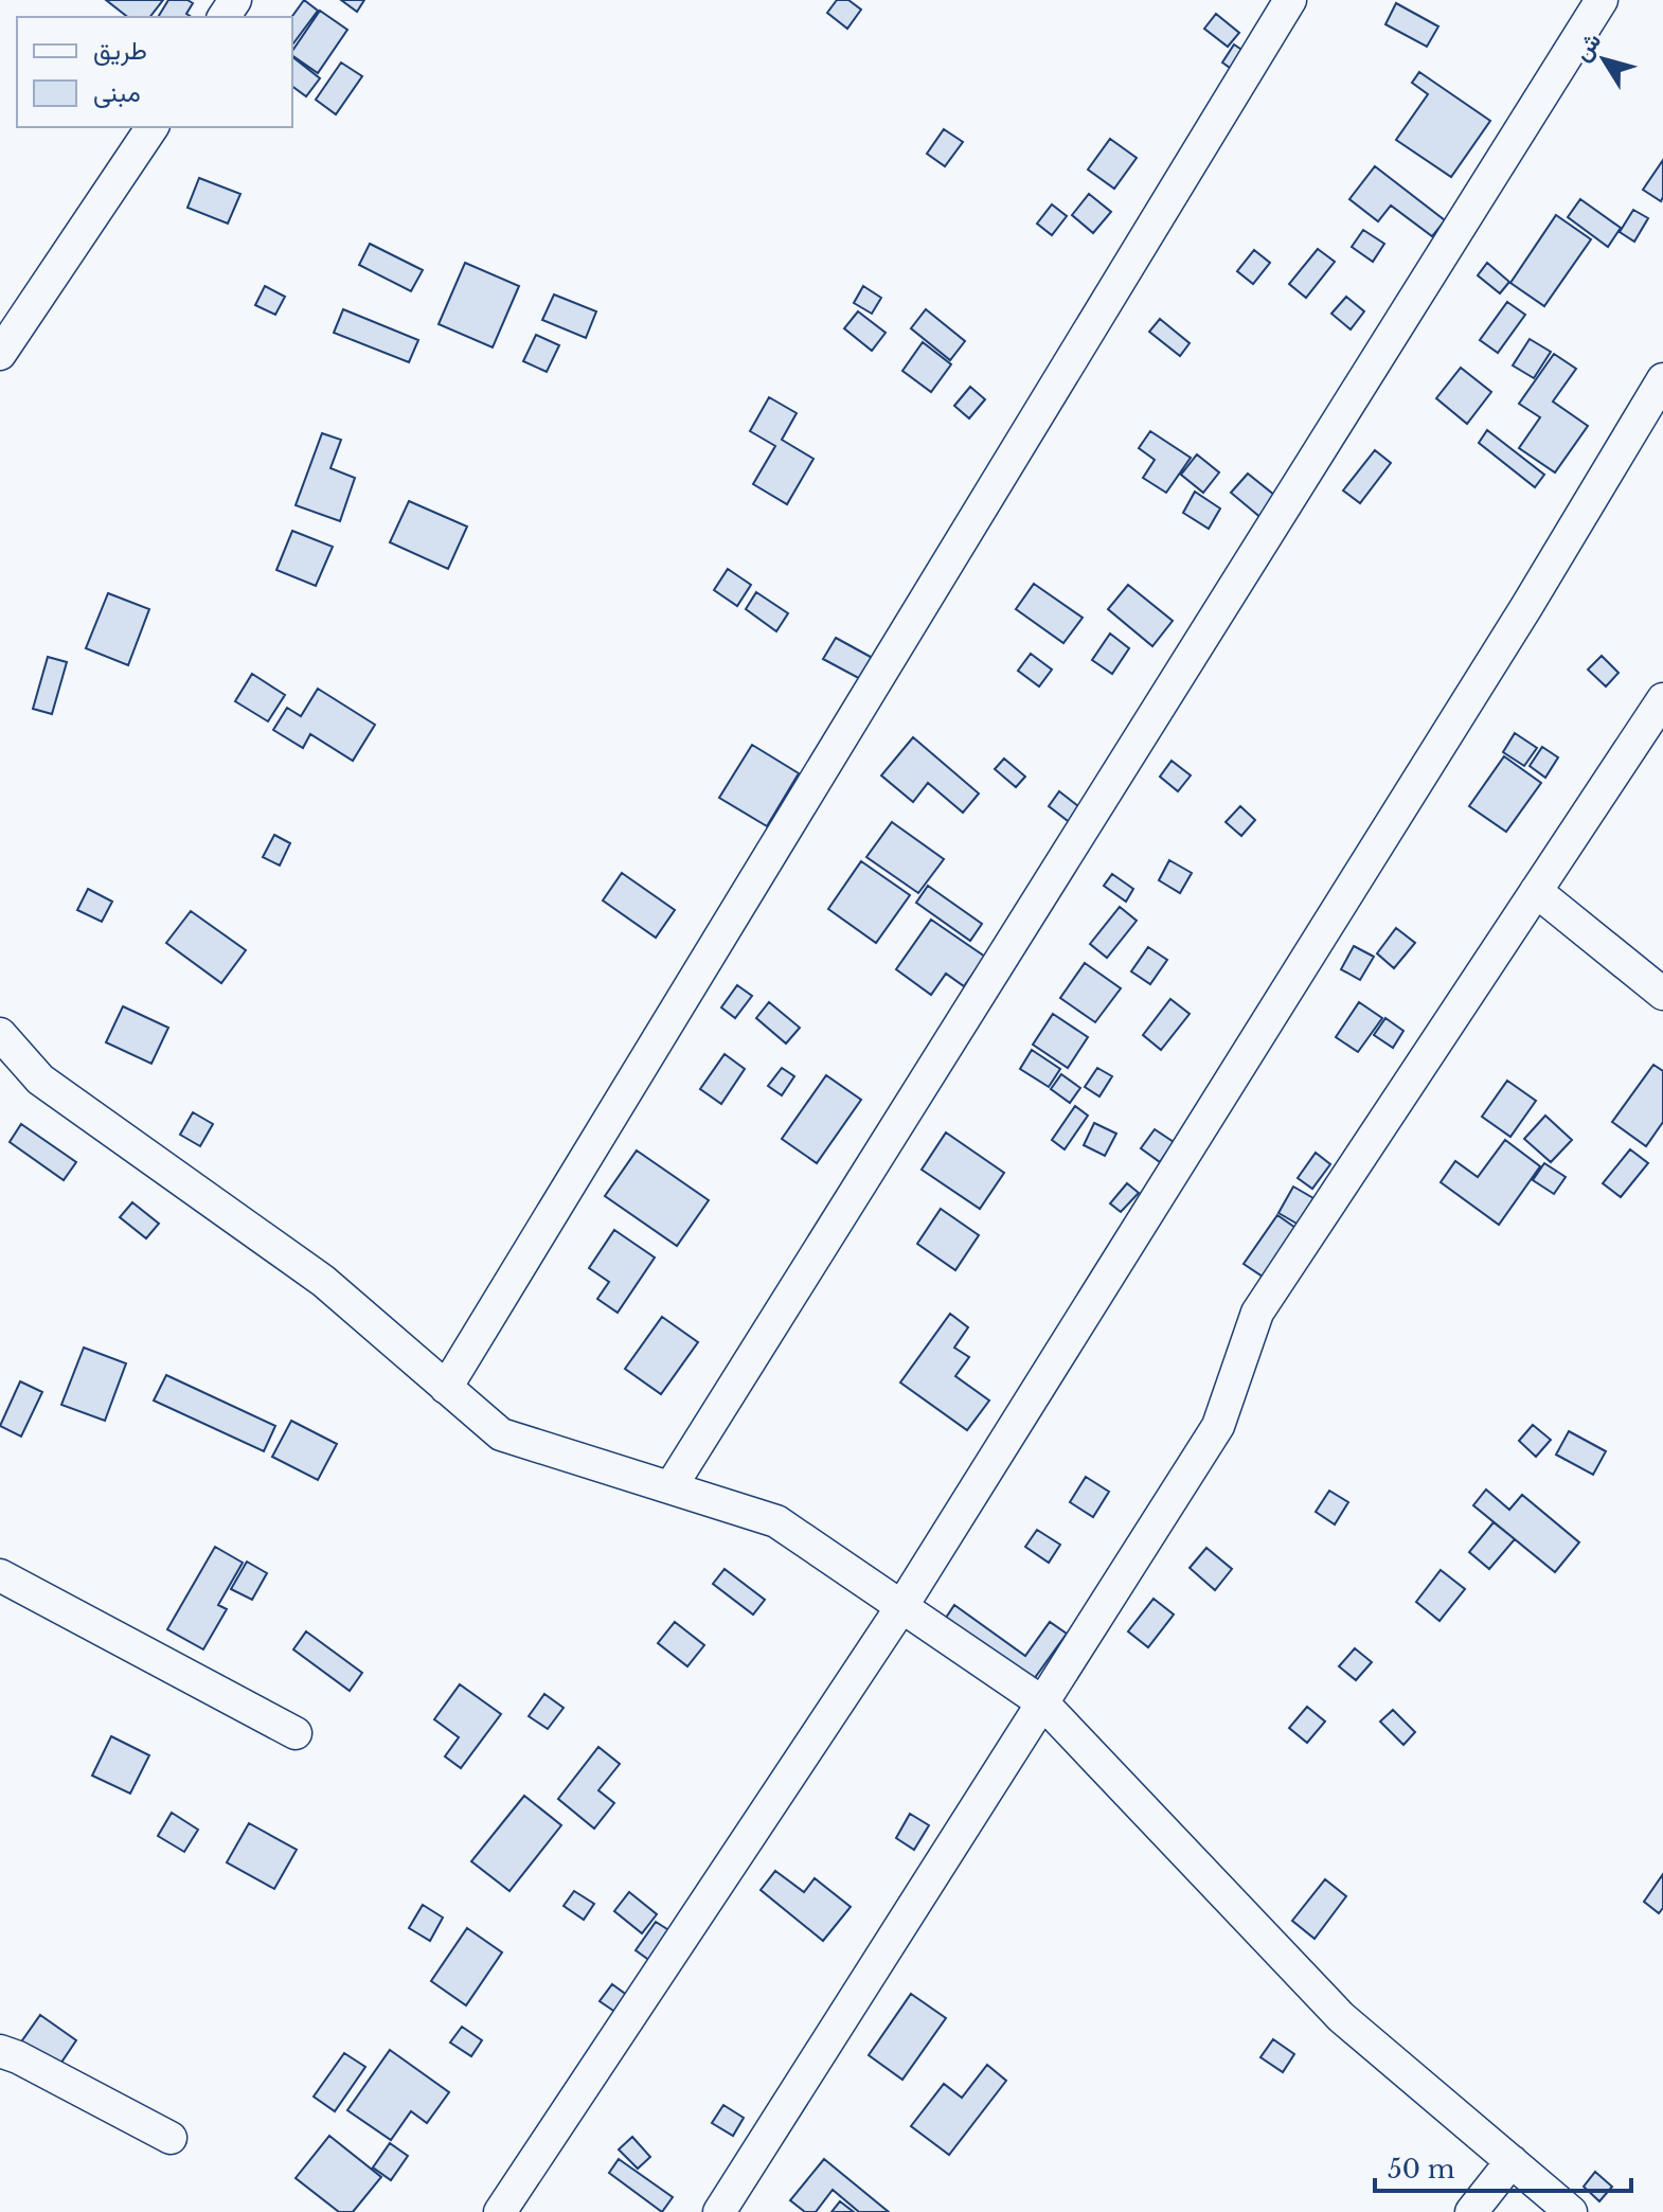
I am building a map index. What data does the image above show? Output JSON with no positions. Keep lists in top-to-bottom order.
{
  "legend": ["طريق", "مبنى"],
  "scale_bar": "50 m",
  "north": "top left"
}
